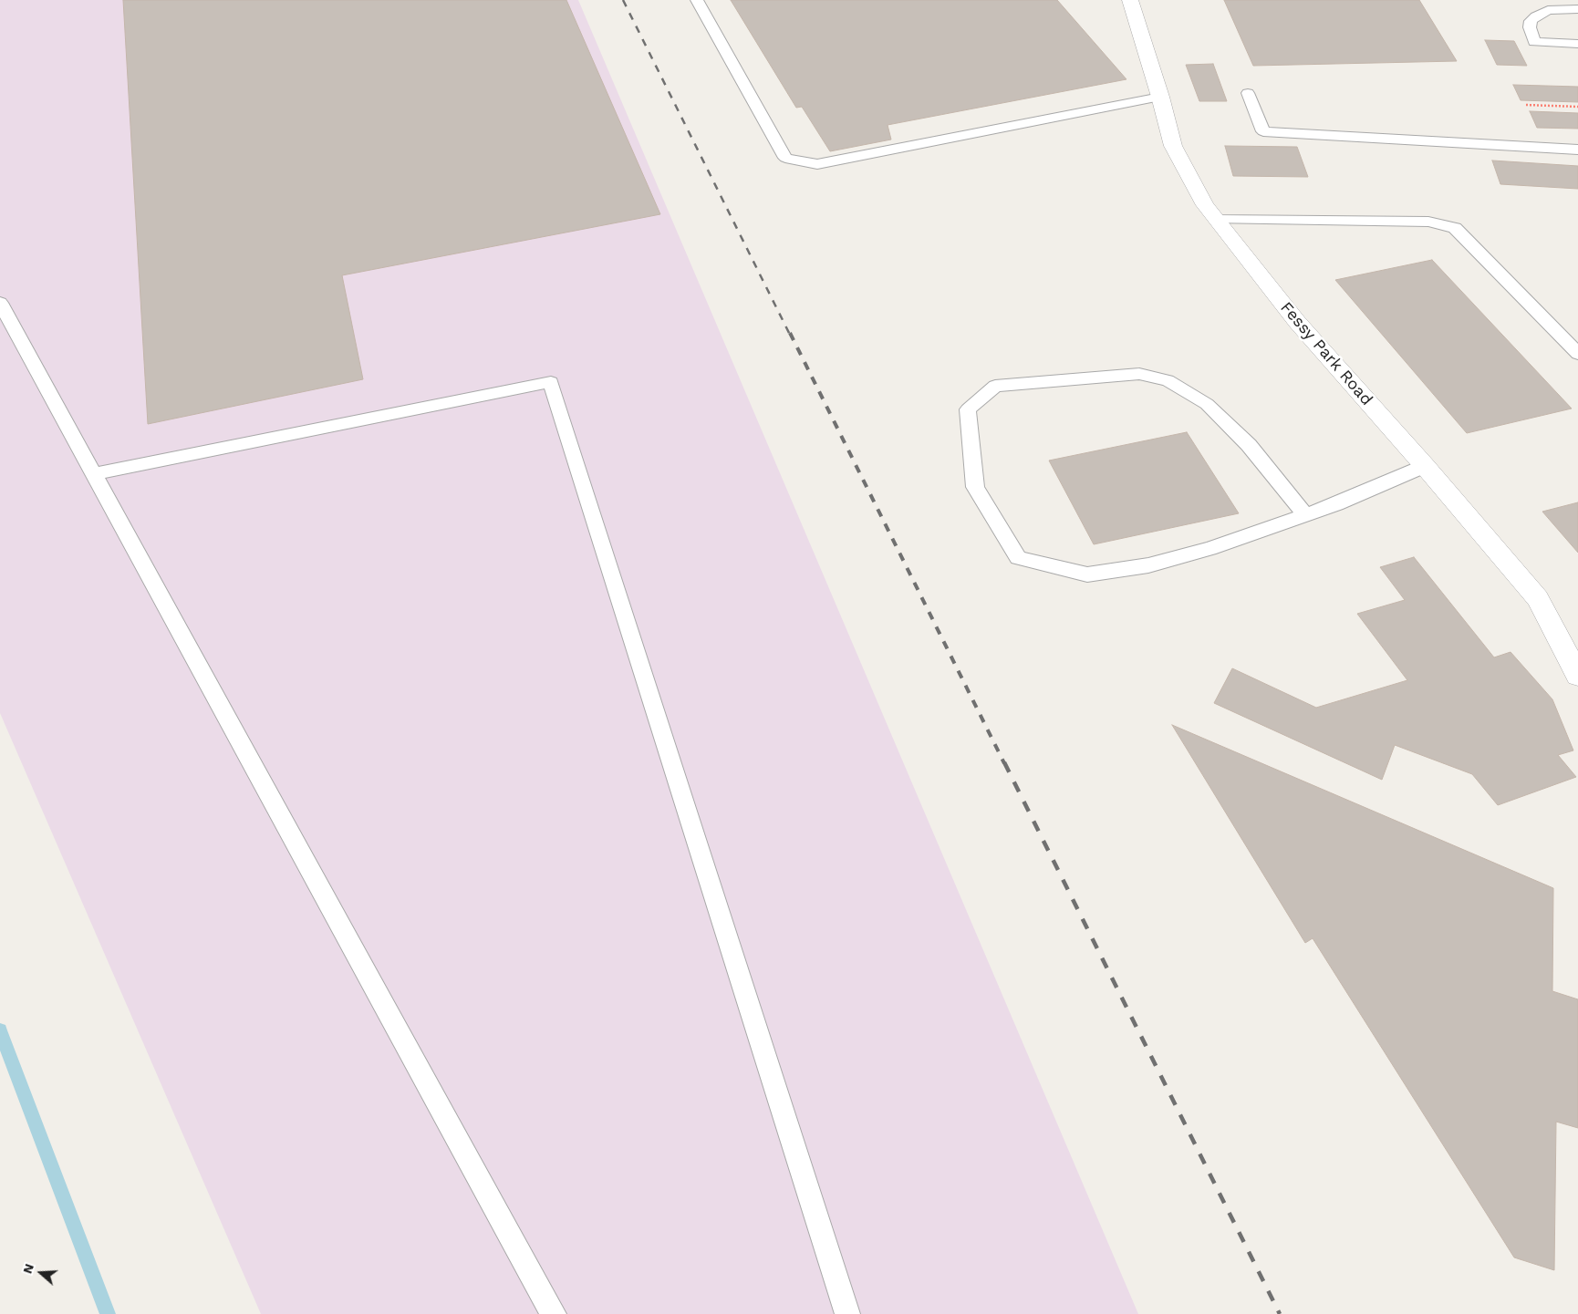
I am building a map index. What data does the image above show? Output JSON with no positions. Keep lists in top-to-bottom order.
{
  "streets": {
    "street": ["Fessy Park Road"]
  },
  "north": "left"
}
